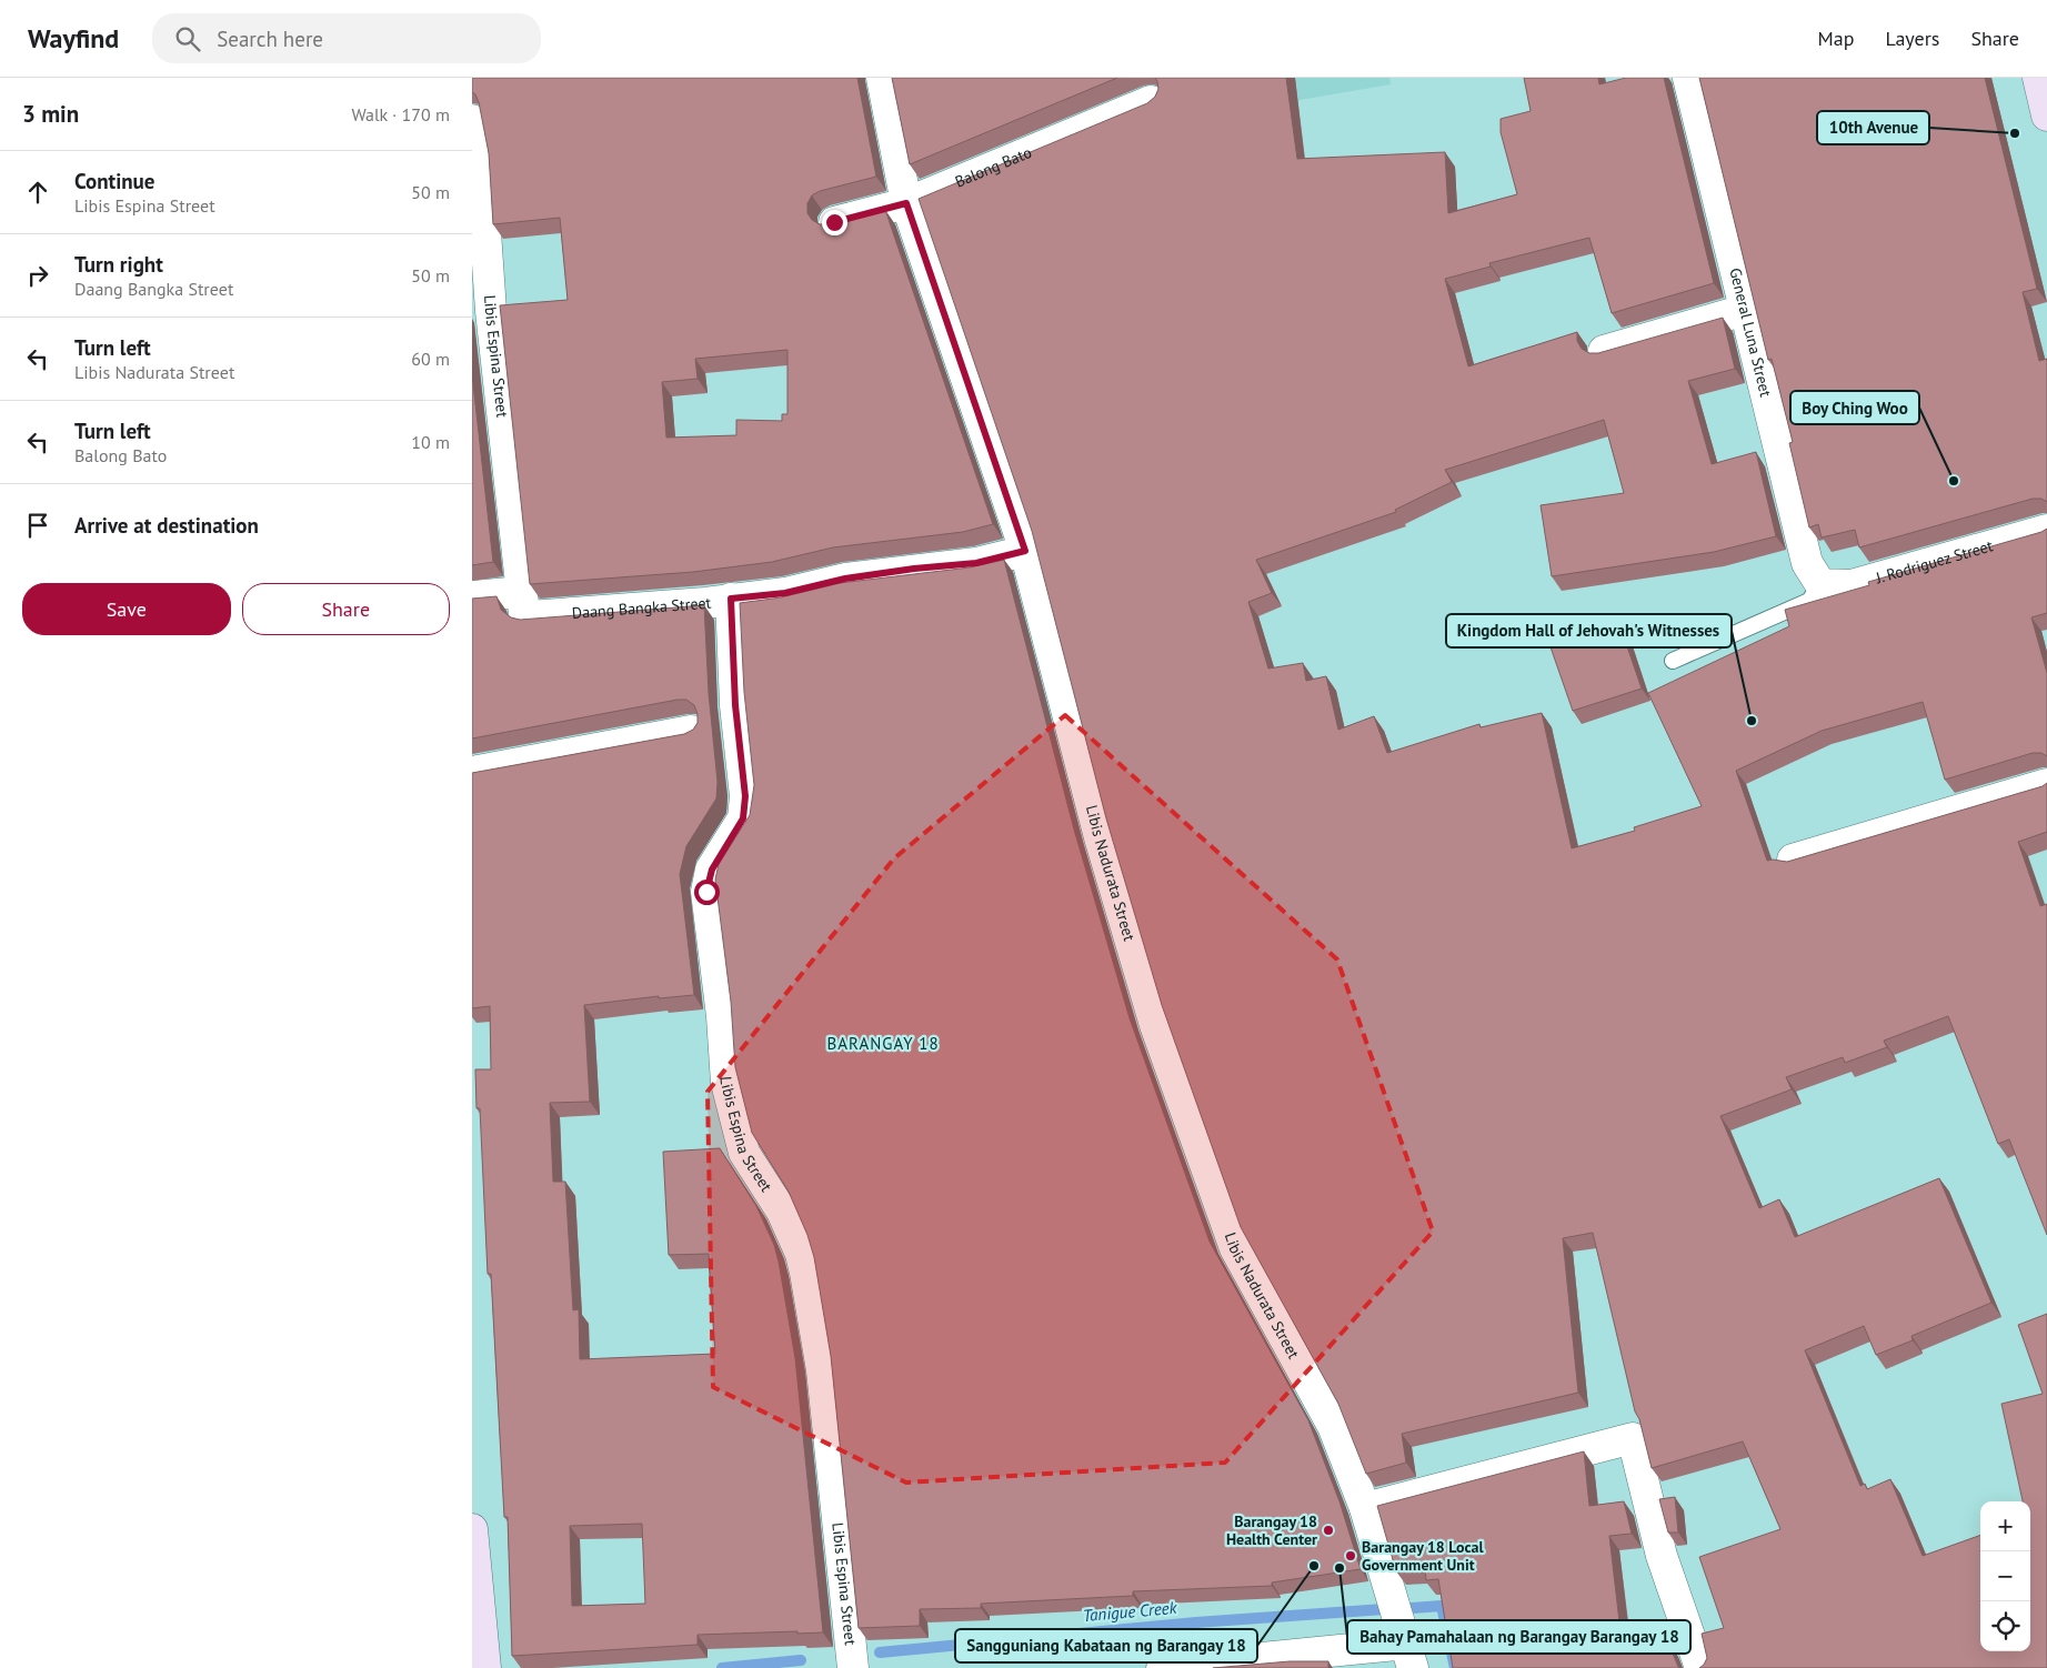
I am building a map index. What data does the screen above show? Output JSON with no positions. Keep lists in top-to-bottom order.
{
  "streets": {
    "street": [
      "Balong Bato",
      "General Luna Street",
      "Libis Espina Street",
      "J. Rodriguez Street",
      "Daang Bangka Street",
      "Libis Nadurata Street"
    ]
  },
  "crossings": [
    ["Balong Bato", "Libis Nadurata Street"],
    ["General Luna Street", "J. Rodriguez Street"],
    ["Libis Espina Street", "Daang Bangka Street"],
    ["Daang Bangka Street", "Libis Nadurata Street"]
  ],
  "districts": ["BARANGAY 18"],
  "water": ["Tanigue Creek"],
  "places": [
    "10th Avenue",
    "Boy Ching Woo",
    "Kingdom Hall of Jehovah's Witnesses",
    "Barangay 18 Health Center",
    "Barangay 18 Local Government Unit",
    "Sangguniang Kabataan ng Barangay 18",
    "Bahay Pamahalaan ng Barangay Barangay 18"
  ],
  "page": {
    "header": "Wayfind",
    "search": "Search here",
    "nav": ["Map", "Layers", "Share"],
    "heading": ["3 min", "Walk · 170 m"],
    "list": [
      ["Continue", "Libis Espina Street", "50 m"],
      ["Turn right", "Daang Bangka Street", "50 m"],
      ["Turn left", "Libis Nadurata Street", "60 m"],
      ["Turn left", "Balong Bato", "10 m"],
      "Arrive at destination"
    ],
    "buttons": ["Save", "Share"],
    "map_buttons": ["+", "−"]
  }
}
